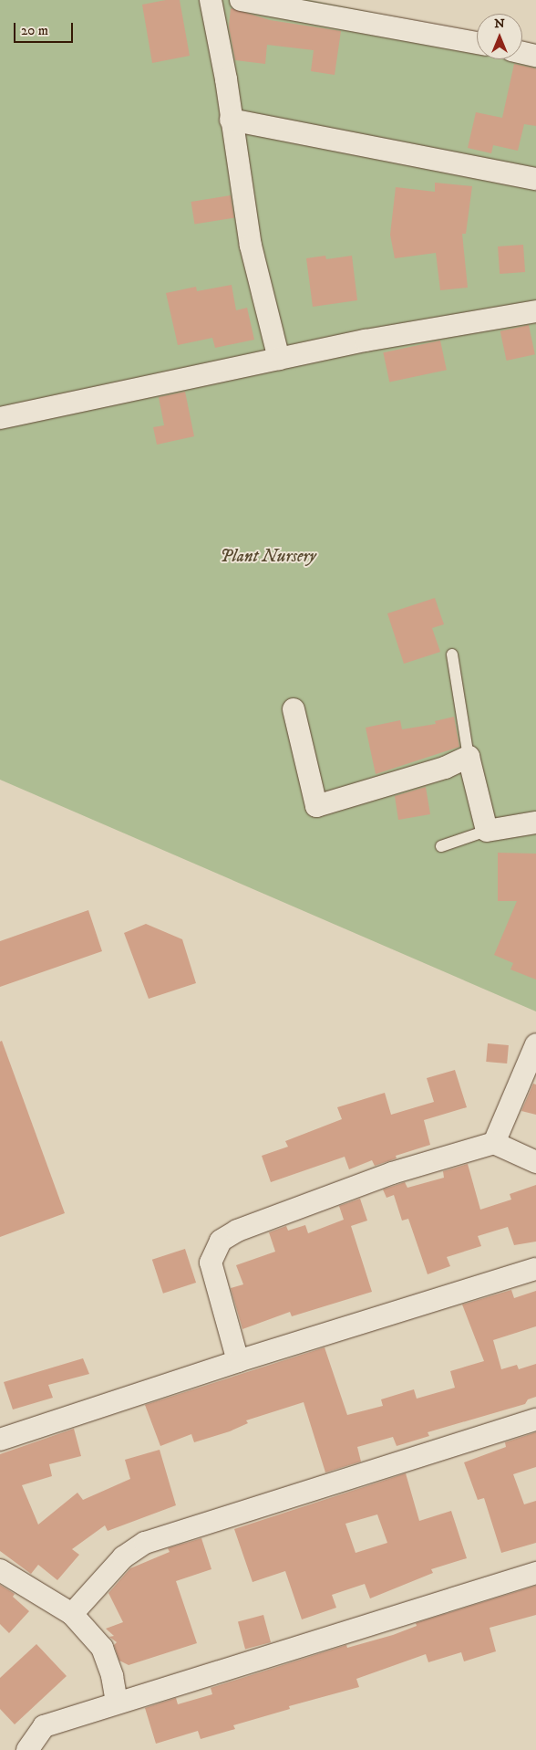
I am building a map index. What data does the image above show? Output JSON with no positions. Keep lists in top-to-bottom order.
{
  "parks": ["Plant Nursery"],
  "scale_bar": "20 m",
  "north": "top"
}
